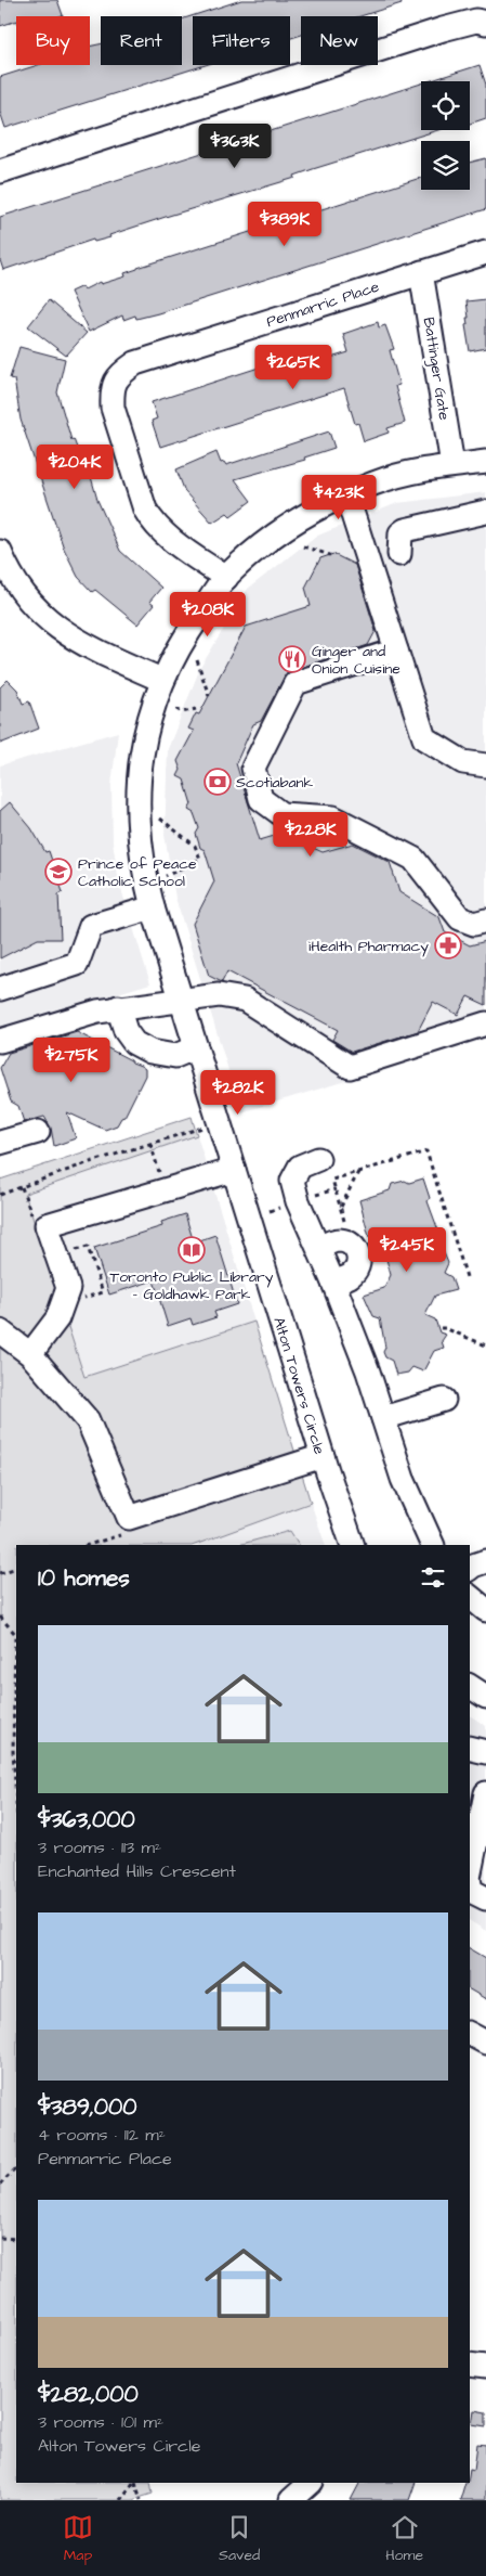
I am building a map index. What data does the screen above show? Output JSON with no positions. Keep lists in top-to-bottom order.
{
  "streets": {
    "street": ["Penmarric Place", "Battinger Gate", "Alton Towers Circle"]
  },
  "crossings": [
    ["Penmarric Place", "Battinger Gate"],
    ["Penmarric Place", "Alton Towers Circle"],
    ["Battinger Gate", "Alton Towers Circle"]
  ],
  "places": {
    "restaurant": ["Ginger and Onion Cuisine"],
    "bank": ["Scotiabank"],
    "school or university": ["Prince of Peace Catholic School"],
    "pharmacy": ["iHealth Pharmacy"],
    "library": ["Toronto Public Library - Goldhawk Park"]
  },
  "page": {
    "chip": [
      "Buy",
      "Rent",
      "Filters",
      "New"
    ],
    "price": [
      "$363K",
      "$389K",
      "$265K",
      "$204K",
      "$423K",
      "$208K",
      "$228K",
      "$275K",
      "$282K",
      "$245K"
    ],
    "heading": "10 homes",
    "list": [
      {
        "name": "$363,000",
        "note": "3 rooms · 113 m² · Enchanted Hills Crescent"
      },
      {
        "name": "$389,000",
        "note": "4 rooms · 112 m² · Penmarric Place"
      },
      {
        "name": "$282,000",
        "note": "3 rooms · 101 m² · Alton Towers Circle"
      }
    ],
    "tabs": ["Map", "Saved", "Home"]
  }
}
